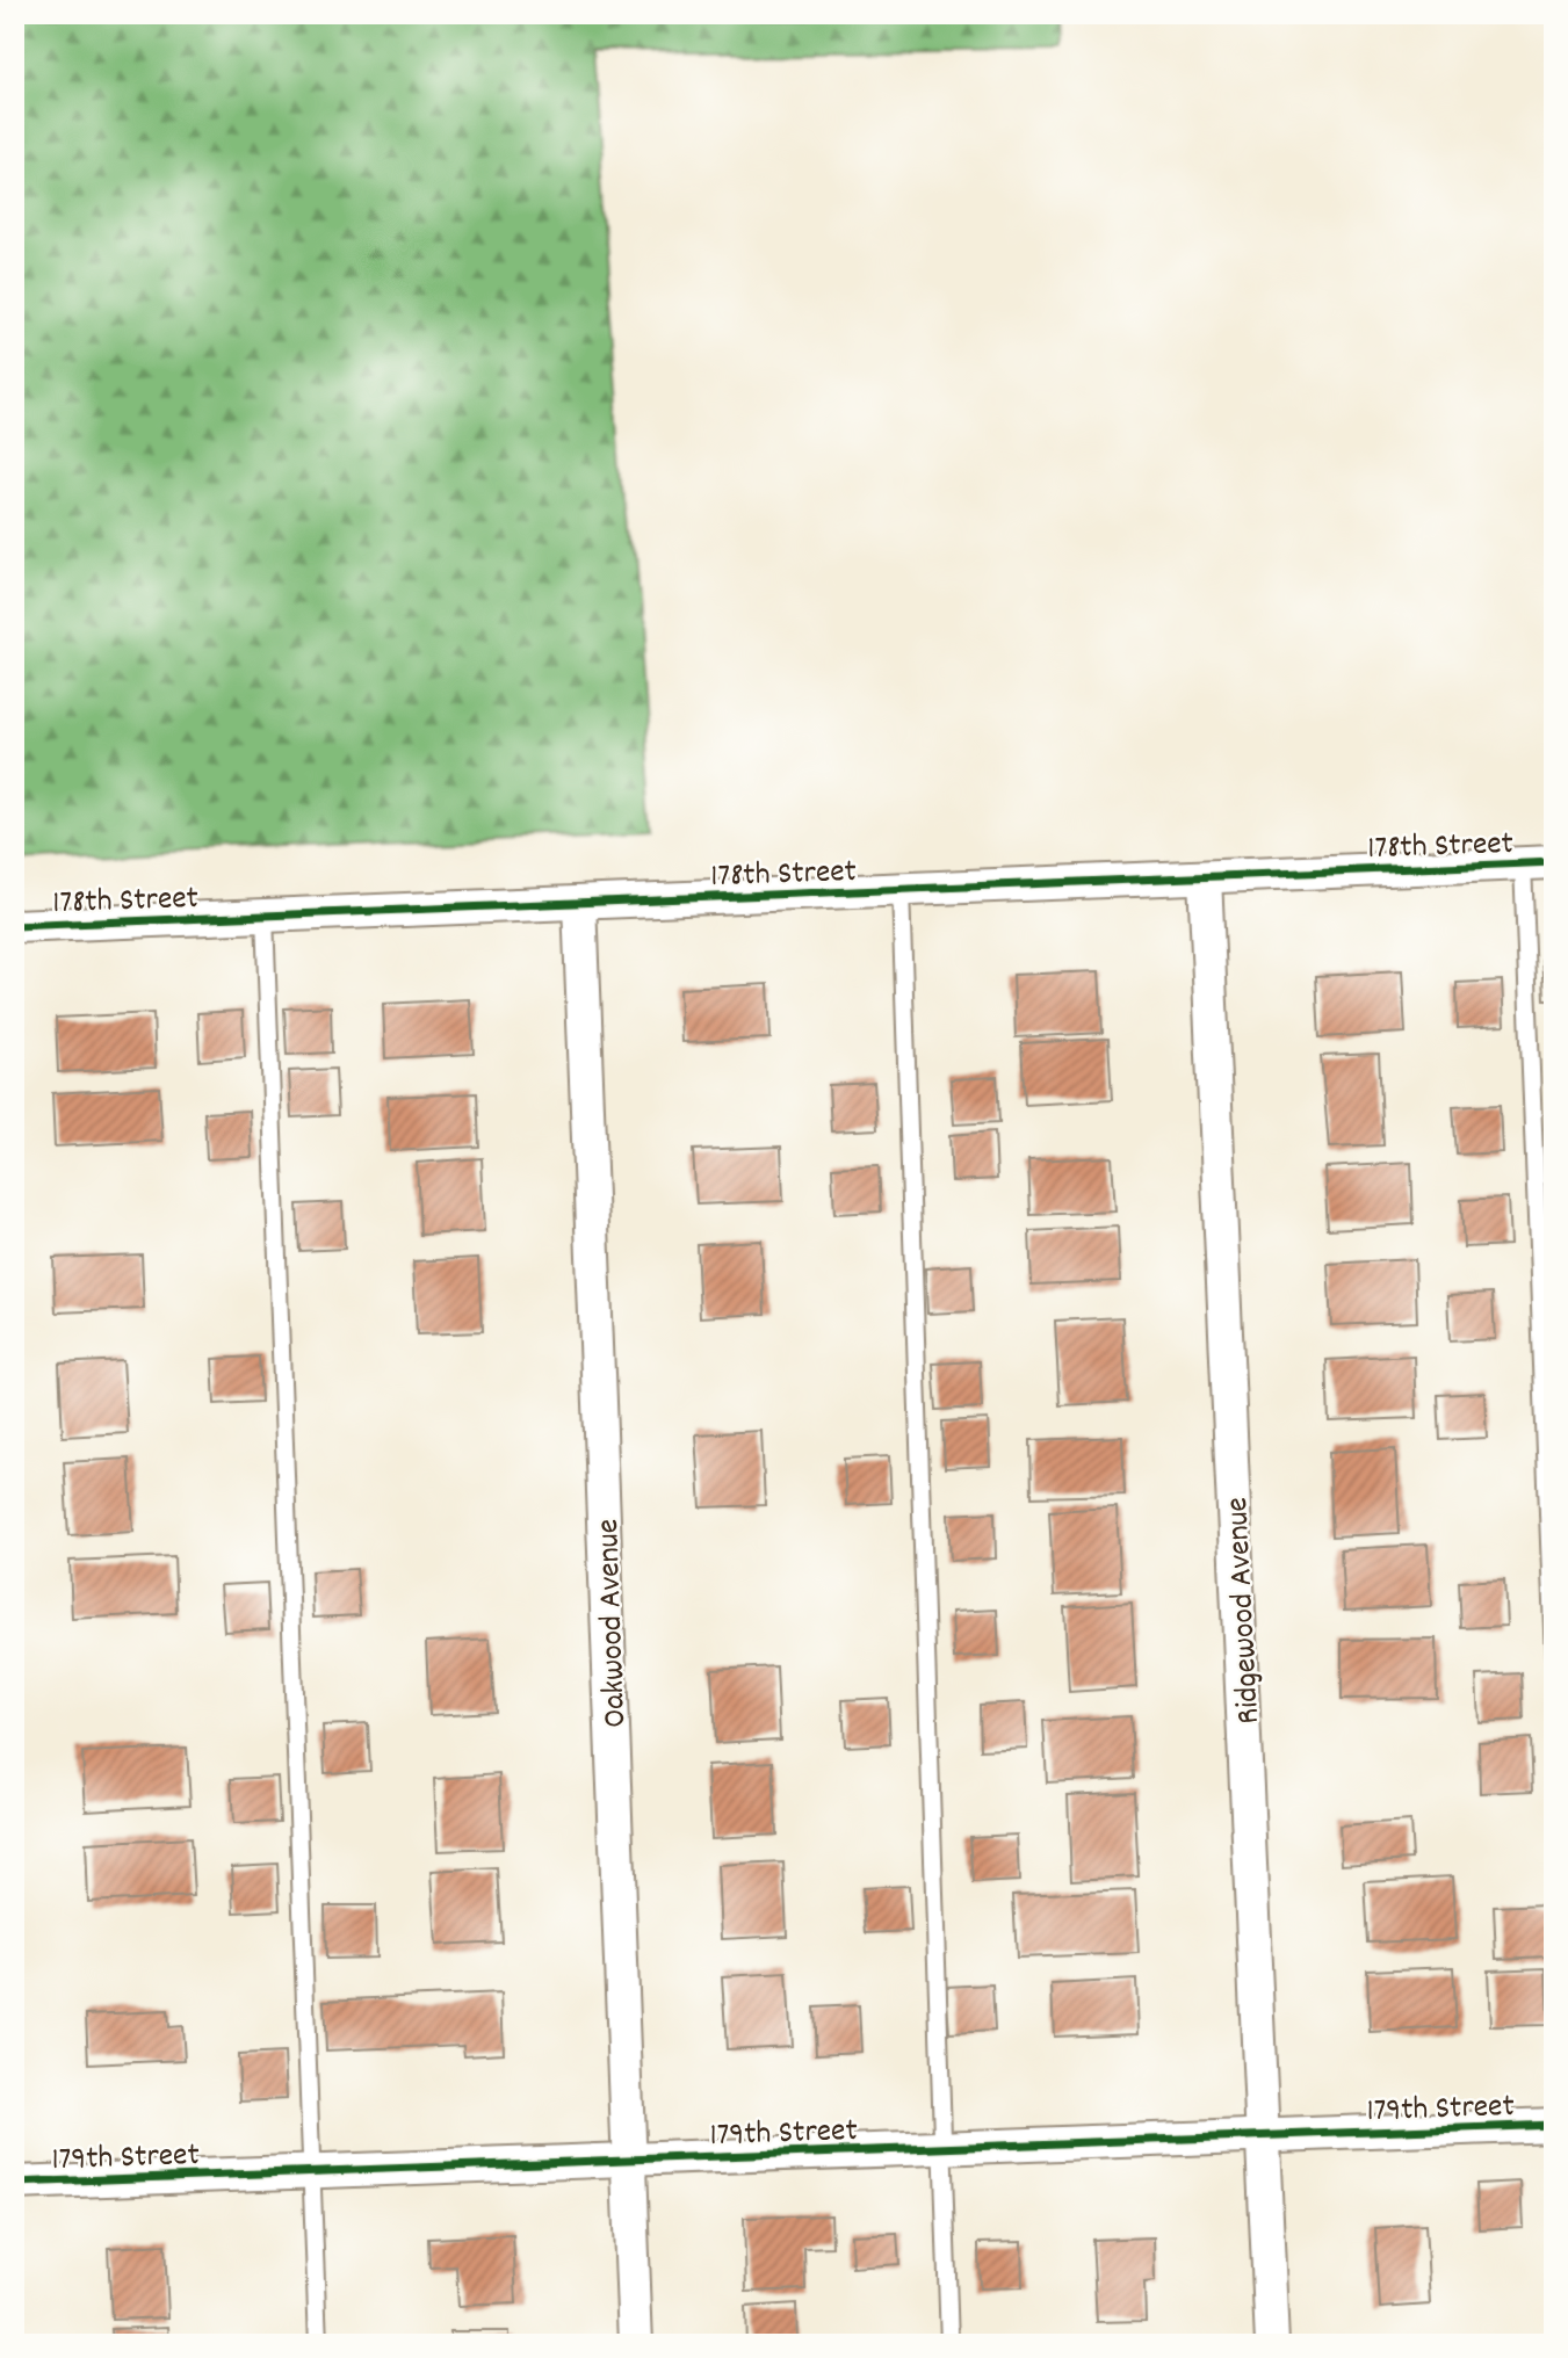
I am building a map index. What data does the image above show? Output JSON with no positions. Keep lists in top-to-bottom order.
{
  "streets": {
    "street": [
      "178th Street",
      "Ridgewood Avenue",
      "Oakwood Avenue",
      "179th Street"
    ]
  },
  "crossings": [
    ["178th Street", "Ridgewood Avenue"],
    ["178th Street", "Oakwood Avenue"],
    ["Ridgewood Avenue", "179th Street"],
    ["Oakwood Avenue", "179th Street"]
  ]
}
